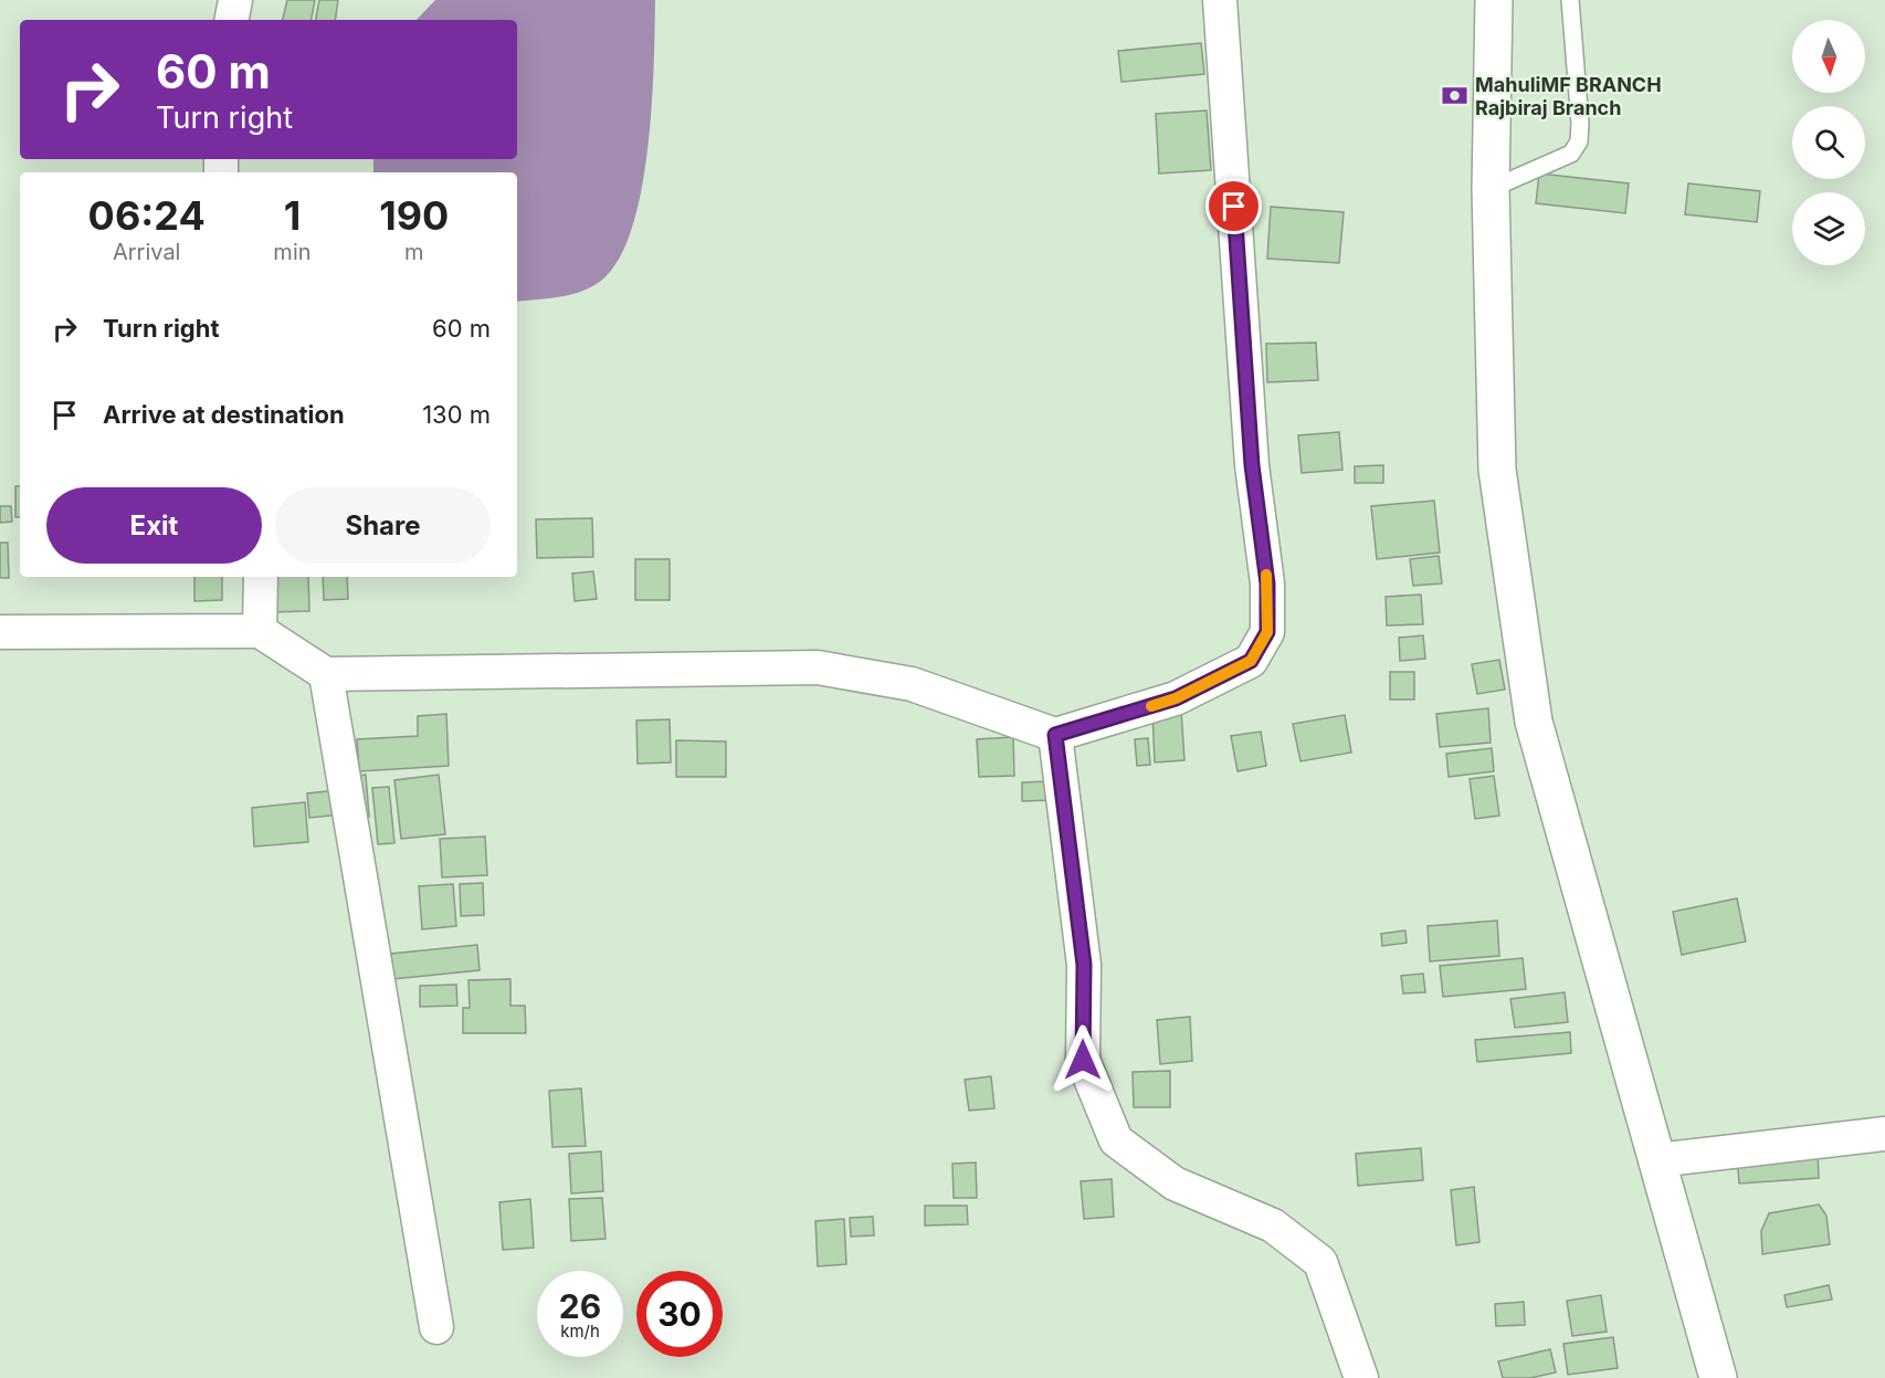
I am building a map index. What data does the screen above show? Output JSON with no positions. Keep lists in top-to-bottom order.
{
  "places": {
    "bank": ["MahuliMF BRANCH Rajbiraj Branch"]
  },
  "north": "bottom",
  "page": {
    "turn": ["60 m", "Turn right"],
    "eta": [
      "06:24",
      "Arrival",
      "1",
      "min",
      "190",
      "m"
    ],
    "list": [
      {
        "name": "Turn right",
        "value": "60 m"
      },
      {
        "name": "Arrive at destination",
        "value": "130 m"
      }
    ],
    "buttons": ["Exit", "Share"],
    "speed": "26 km/h",
    "limit": "30"
  }
}
